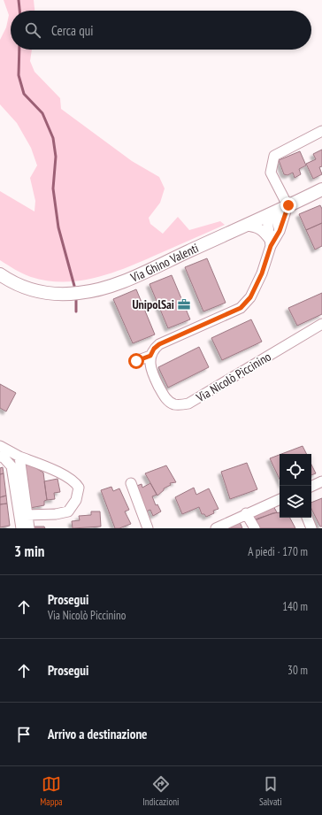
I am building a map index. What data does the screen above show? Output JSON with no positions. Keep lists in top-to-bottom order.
{
  "streets": {
    "main road": ["Via Ghino Valenti"],
    "street": ["Via Nicolò Piccinino"]
  },
  "places": {
    "office": ["UnipolSai"]
  },
  "page": {
    "search": "Cerca qui",
    "heading": ["3 min", "A piedi · 170 m"],
    "list": [
      ["Prosegui", "Via Nicolò Piccinino", "140 m"],
      ["Prosegui", "30 m"],
      "Arrivo a destinazione"
    ],
    "nav": ["Mappa", "Indicazioni", "Salvati"]
  }
}
